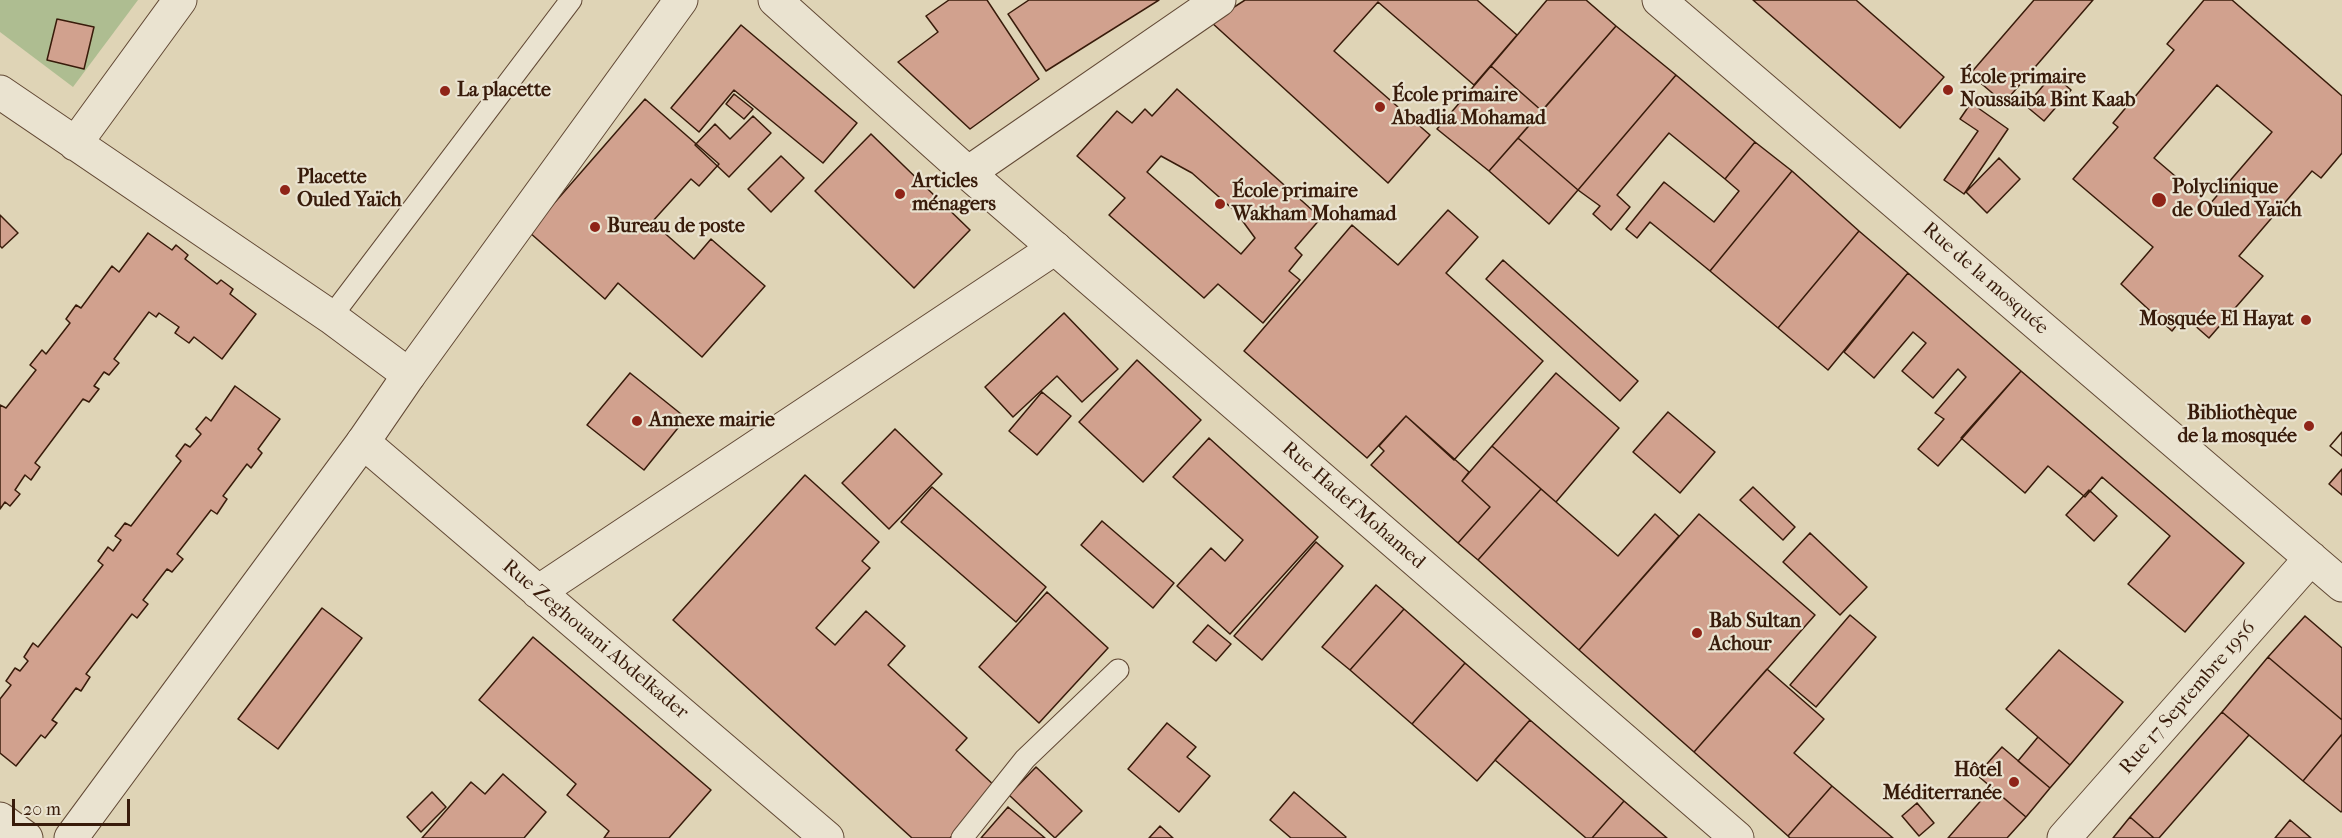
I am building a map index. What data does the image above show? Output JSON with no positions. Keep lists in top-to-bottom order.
{
  "streets": {
    "street": [
      "Rue de la mosquée",
      "Rue Hadef Mohamed",
      "Rue Zeghouani Abdelkader",
      "Rue 17 Septembre 1956"
    ]
  },
  "crossings": [
    ["Rue de la mosquée", "Rue 17 Septembre 1956"]
  ],
  "places": [
    "École primaire Noussaiba Bint Kaab",
    "La placette",
    "École primaire Abadlia Mohamad",
    "Placette Ouled Yaïch",
    "Articles ménagers",
    "Polyclinique de Ouled Yaïch",
    "École primaire Wakham Mohamad",
    "Bureau de poste",
    "Mosquée El Hayat",
    "Annexe mairie",
    "Bibliothèque de la mosquée",
    "Bab Sultan Achour",
    "Hôtel Méditerranée"
  ],
  "scale_bar": "20 m"
}
